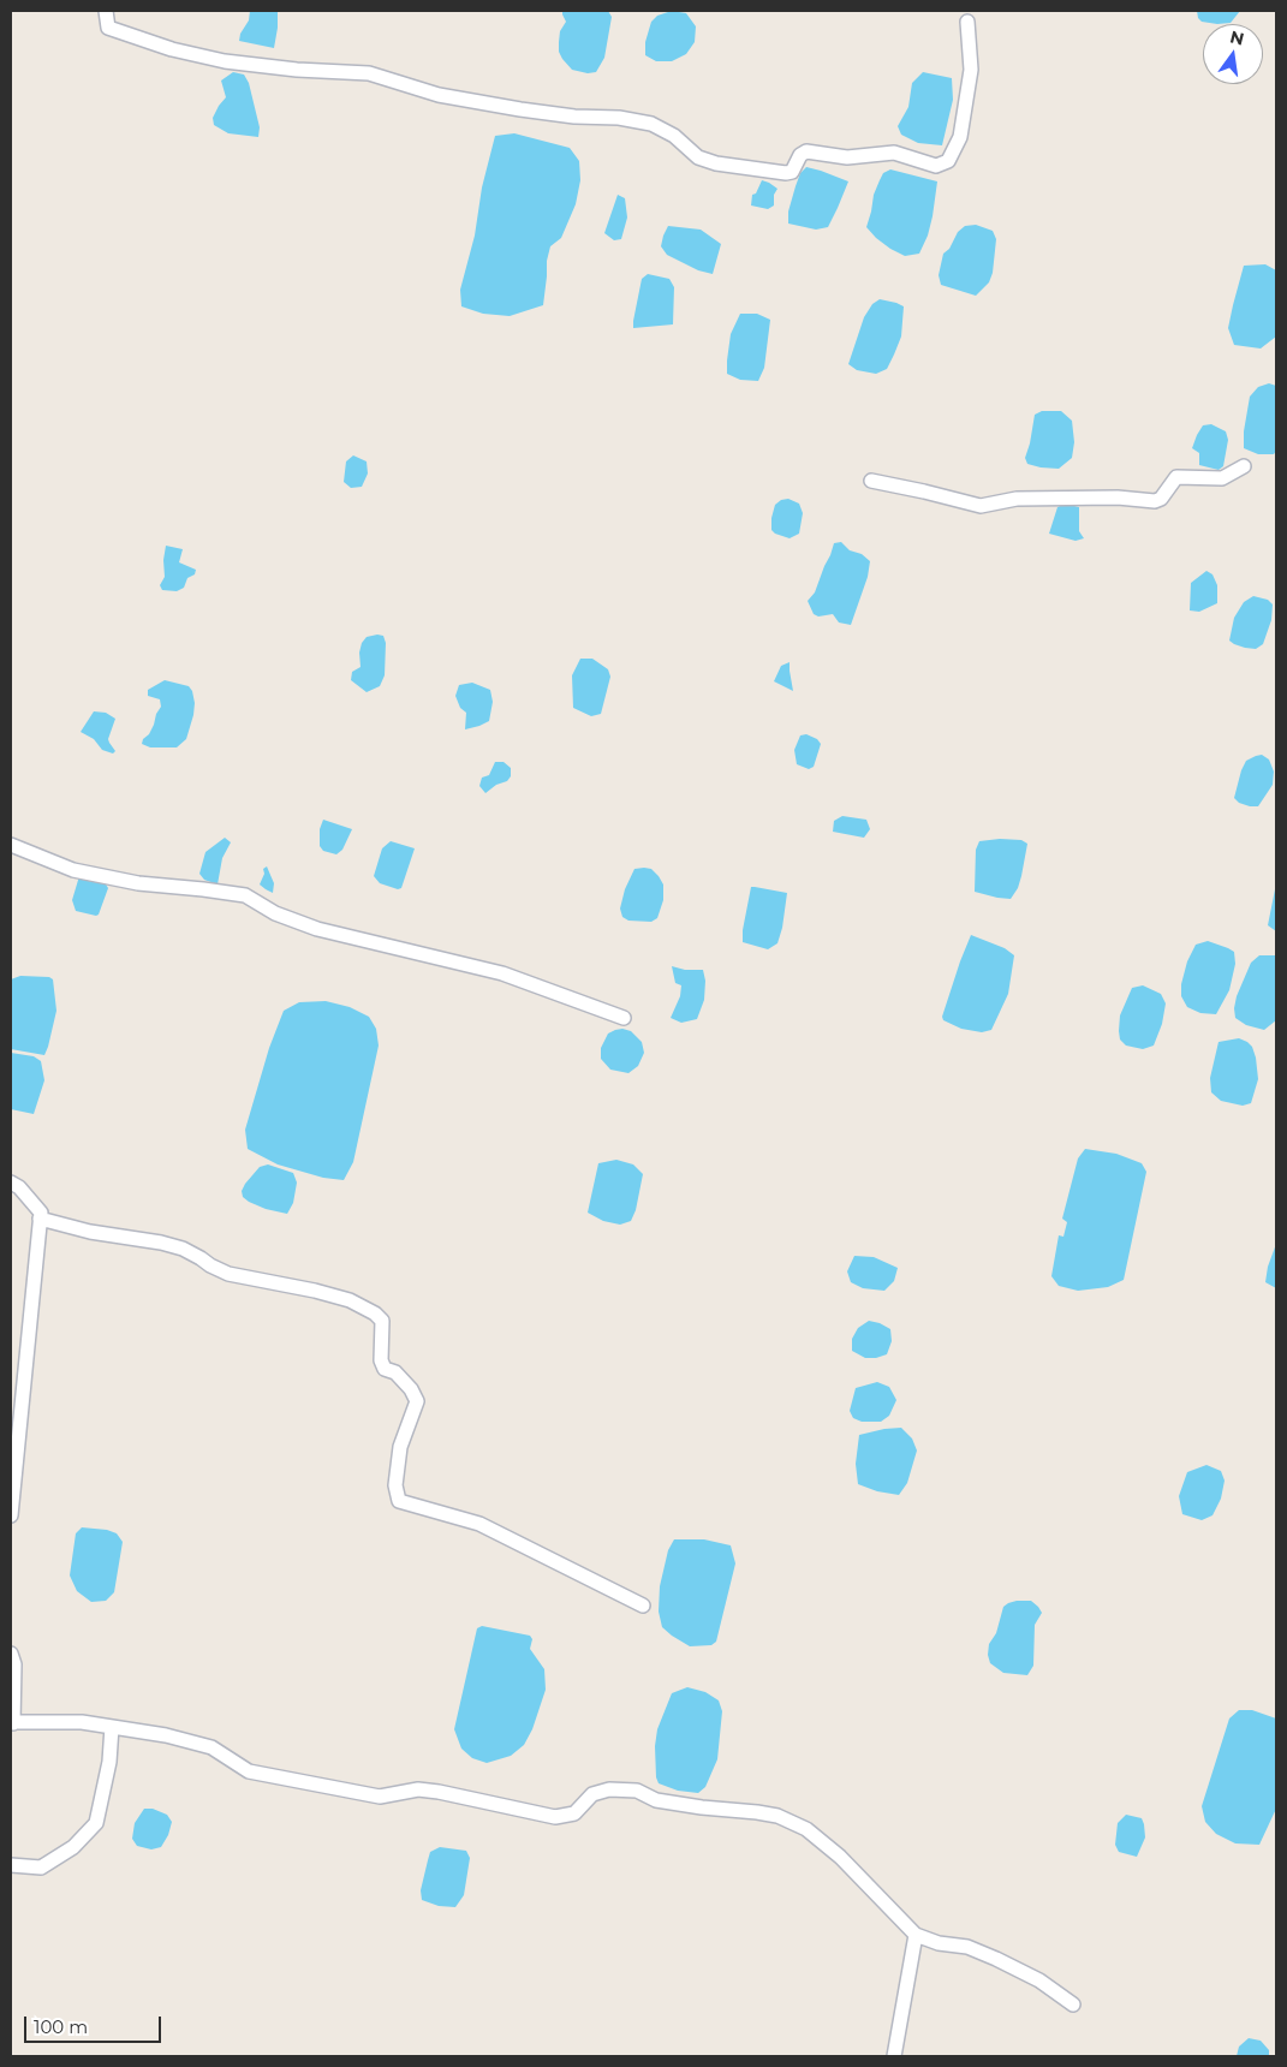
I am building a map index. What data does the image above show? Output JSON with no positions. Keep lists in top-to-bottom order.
{
  "scale_bar": "100 m",
  "north": "top"
}
